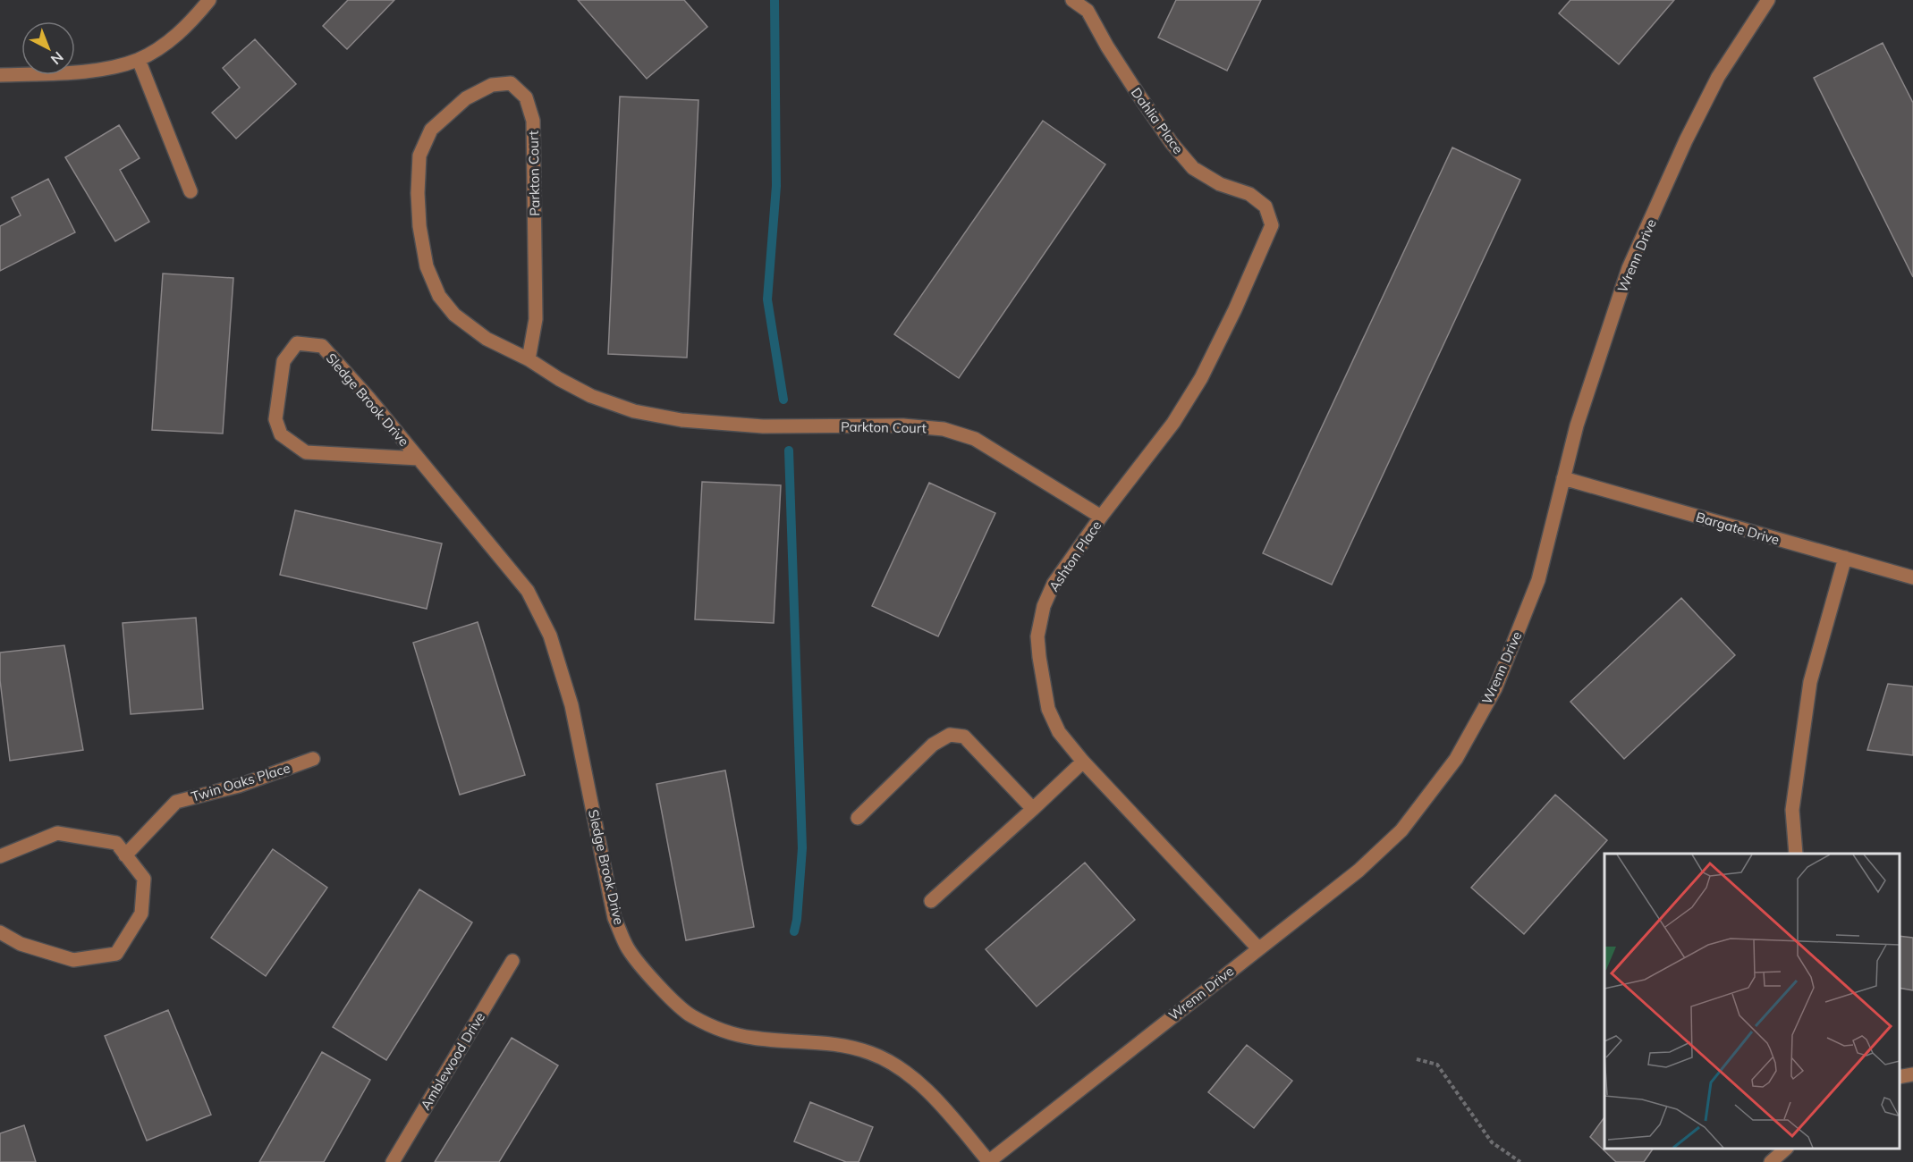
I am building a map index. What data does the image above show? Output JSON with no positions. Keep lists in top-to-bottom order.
{
  "streets": {
    "street": [
      "Dahlia Place",
      "Parkton Court",
      "Wrenn Drive",
      "Sledge Brook Drive",
      "Bargate Drive",
      "Ashton Place",
      "Twin Oaks Place",
      "Amblewood Drive"
    ]
  },
  "crossings": [
    ["Dahlia Place", "Ashton Place"],
    ["Parkton Court", "Ashton Place"],
    ["Wrenn Drive", "Sledge Brook Drive"],
    ["Wrenn Drive", "Bargate Drive"],
    ["Wrenn Drive", "Ashton Place"]
  ],
  "north": "bottom right"
}
